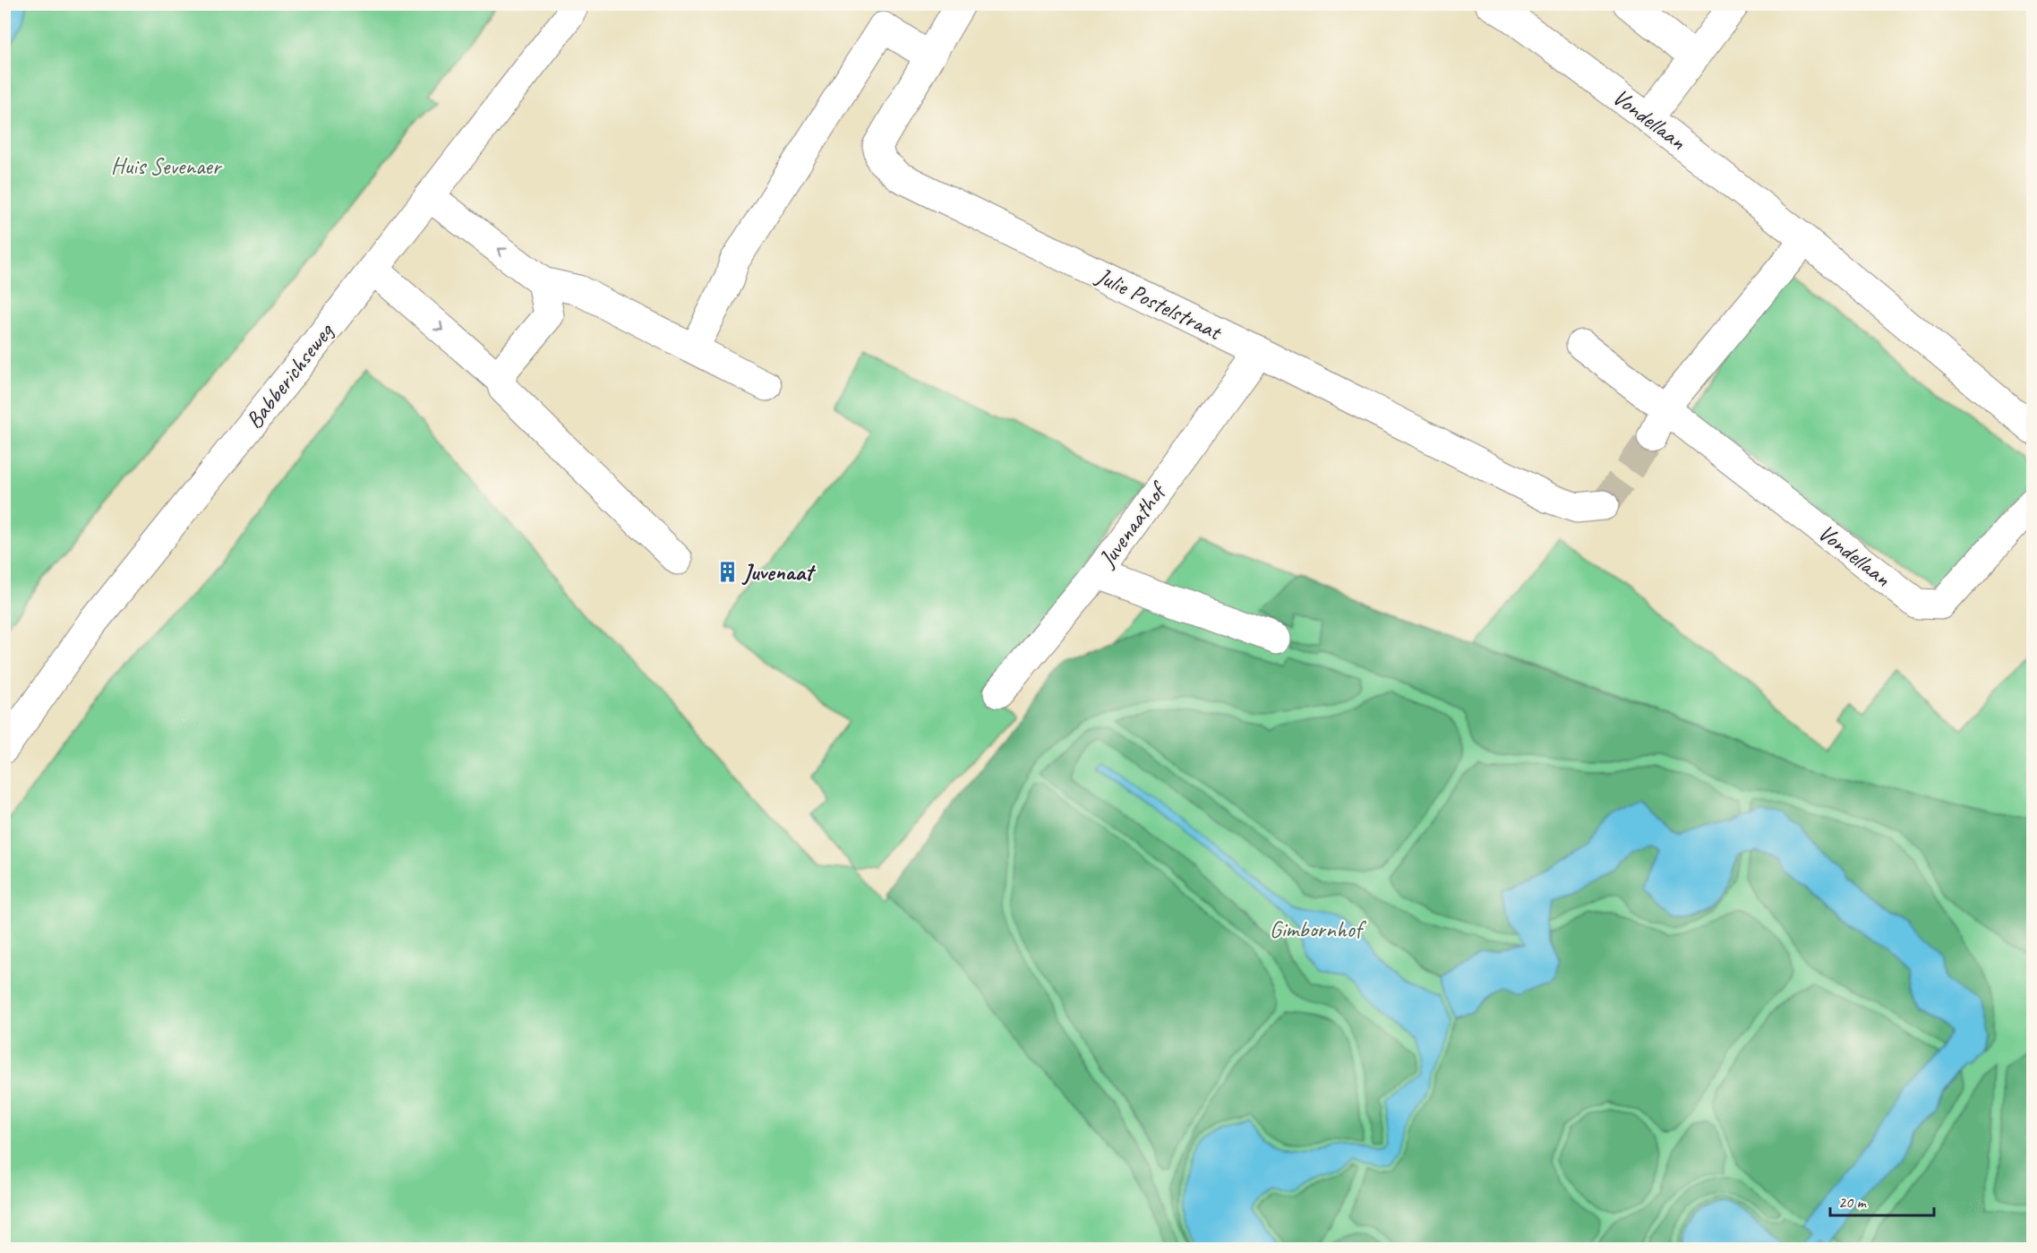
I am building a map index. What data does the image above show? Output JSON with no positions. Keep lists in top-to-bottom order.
{
  "streets": {
    "street": [
      "Vondellaan",
      "Julie Postelstraat",
      "Babberichseweg",
      "Juvenaathof"
    ]
  },
  "crossings": [
    ["Julie Postelstraat", "Juvenaathof"]
  ],
  "parks": ["Huis Sevenaer", "Gimbornhof"],
  "places": {
    "building": ["Juvenaat"]
  },
  "scale_bar": "20 m"
}
